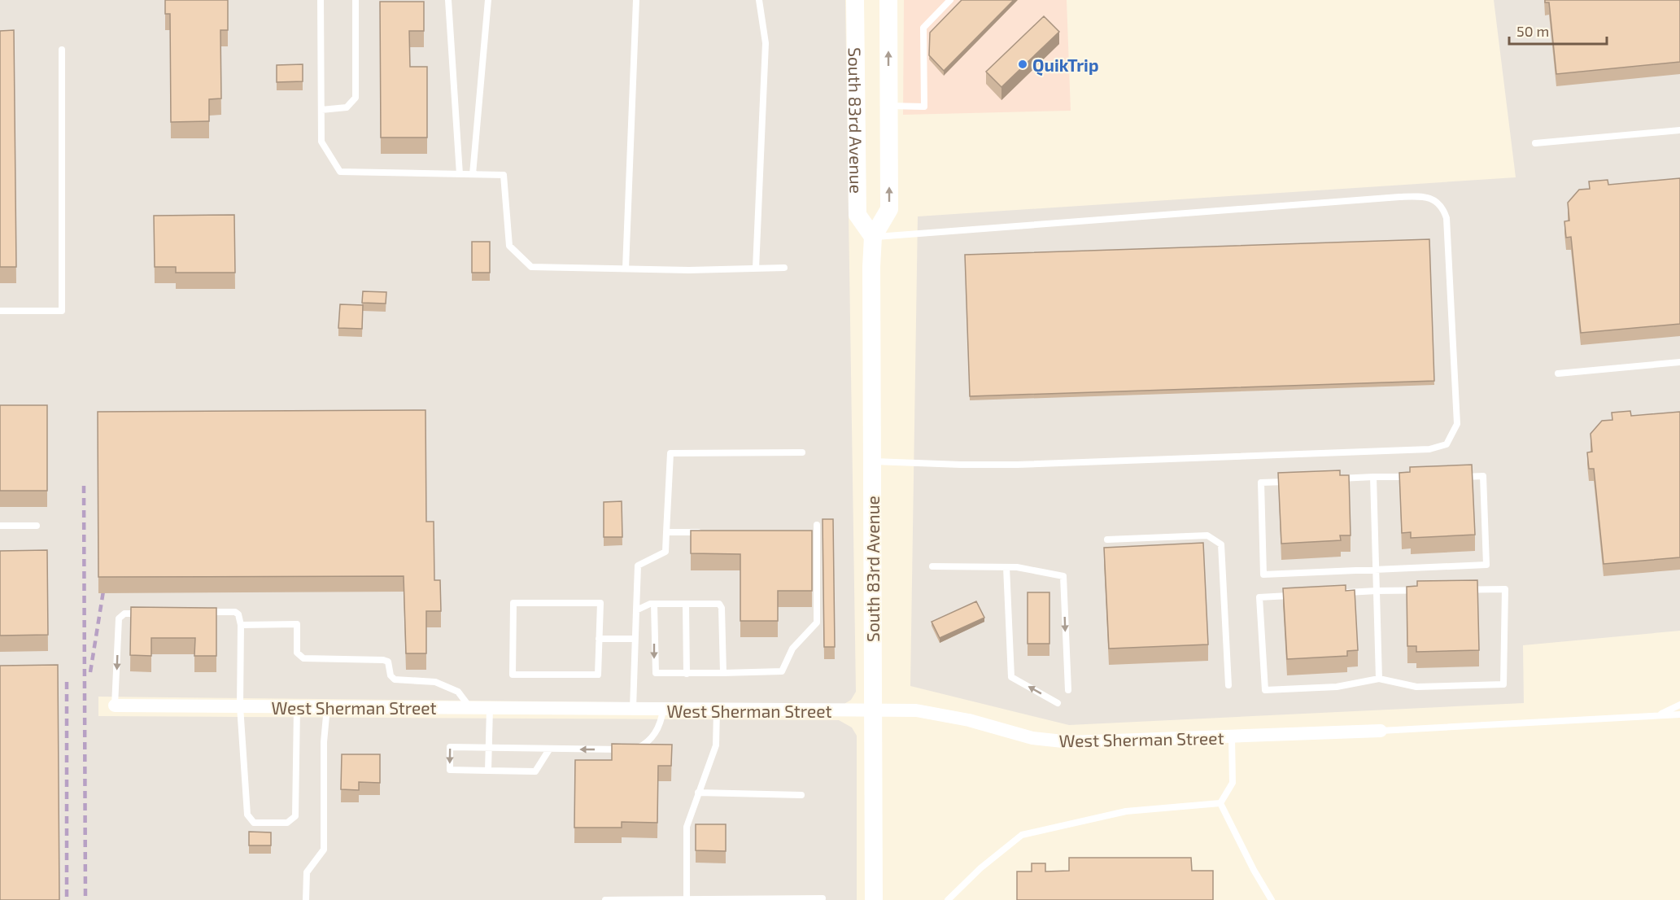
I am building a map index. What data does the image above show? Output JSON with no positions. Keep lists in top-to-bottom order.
{
  "streets": {
    "main road": ["South 83rd Avenue"],
    "street": ["West Sherman Street"]
  },
  "crossings": [
    ["South 83rd Avenue", "West Sherman Street"]
  ],
  "places": ["QuikTrip"],
  "scale_bar": "50 m"
}
